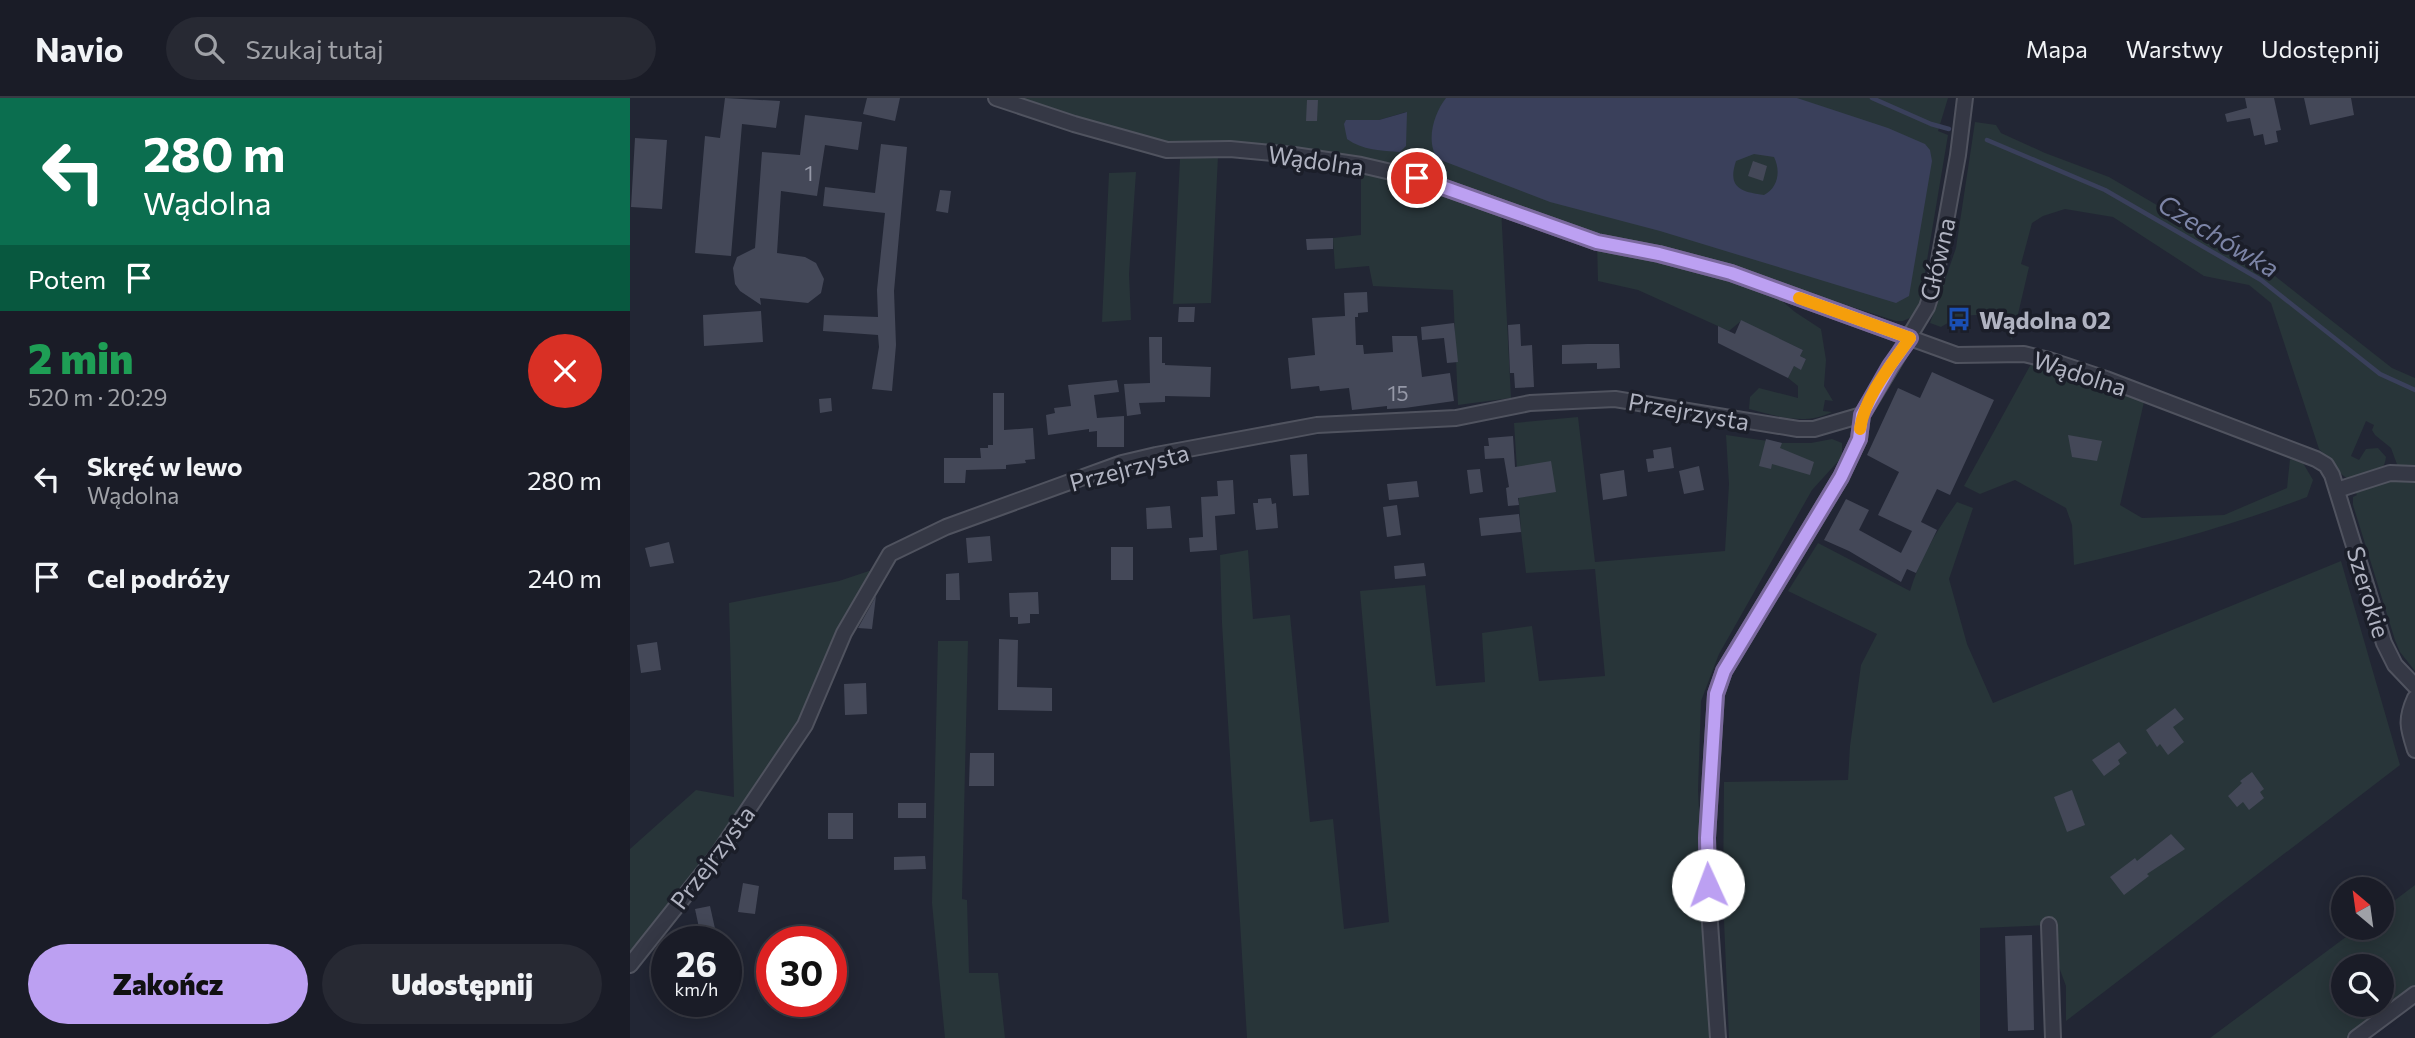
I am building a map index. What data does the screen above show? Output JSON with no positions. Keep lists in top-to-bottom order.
{
  "streets": {
    "street": [
      "Wądolna",
      "Główna",
      "Przejrzysta",
      "Szerokie"
    ]
  },
  "crossings": [
    ["Wądolna", "Główna"],
    ["Wądolna", "Szerokie"],
    ["Główna", "Przejrzysta"]
  ],
  "water": ["Czechówka"],
  "places": {
    "bus stop": ["Wądolna 02"]
  },
  "house_numbers": ["1", "15"],
  "north": "top left",
  "page": {
    "header": "Navio",
    "search": "Szukaj tutaj",
    "nav": ["Mapa", "Warstwy", "Udostępnij"],
    "turn": ["280 m", "Wądolna"],
    "then": "Potem",
    "heading": ["2 min", "520 m · 20:29"],
    "list": [
      {
        "name": "Skręć w lewo",
        "note": "Wądolna",
        "value": "280 m"
      },
      {
        "name": "Cel podróży",
        "value": "240 m"
      }
    ],
    "speed": "26 km/h",
    "limit": "30",
    "buttons": ["Zakończ", "Udostępnij"]
  }
}
